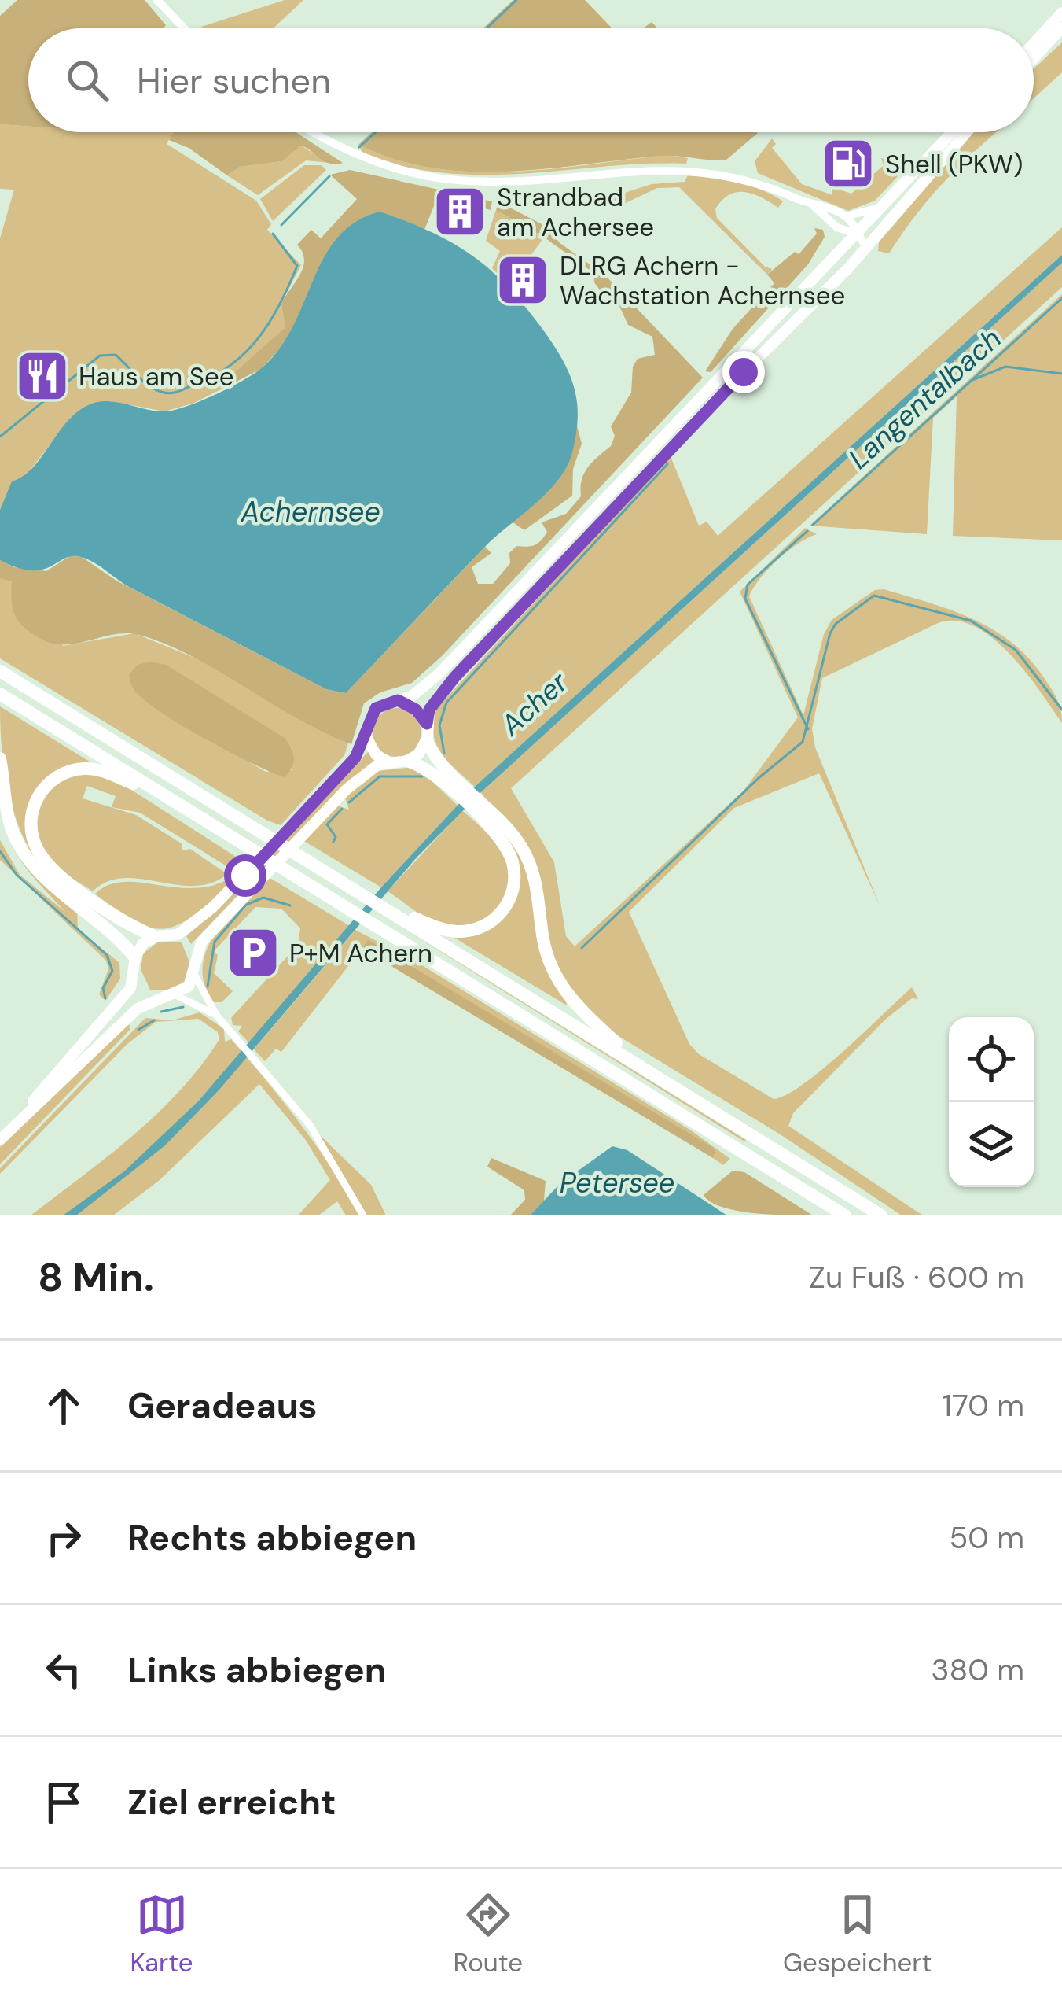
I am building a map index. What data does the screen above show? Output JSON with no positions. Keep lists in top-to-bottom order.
{
  "water": [
    "Langentalbach",
    "Achernsee",
    "Acher",
    "Petersee"
  ],
  "places": {
    "fuel station": ["Shell (PKW)"],
    "building": ["Strandbad am Achersee", "DLRG Achern - Wachstation Achernsee"],
    "restaurant": ["Haus am See"],
    "parking": ["P+M Achern"]
  },
  "page": {
    "search": "Hier suchen",
    "heading": ["8 Min.", "Zu Fuß · 600 m"],
    "list": [
      ["Geradeaus", "170 m"],
      ["Rechts abbiegen", "50 m"],
      ["Links abbiegen", "380 m"],
      "Ziel erreicht"
    ],
    "nav": ["Karte", "Route", "Gespeichert"]
  }
}
